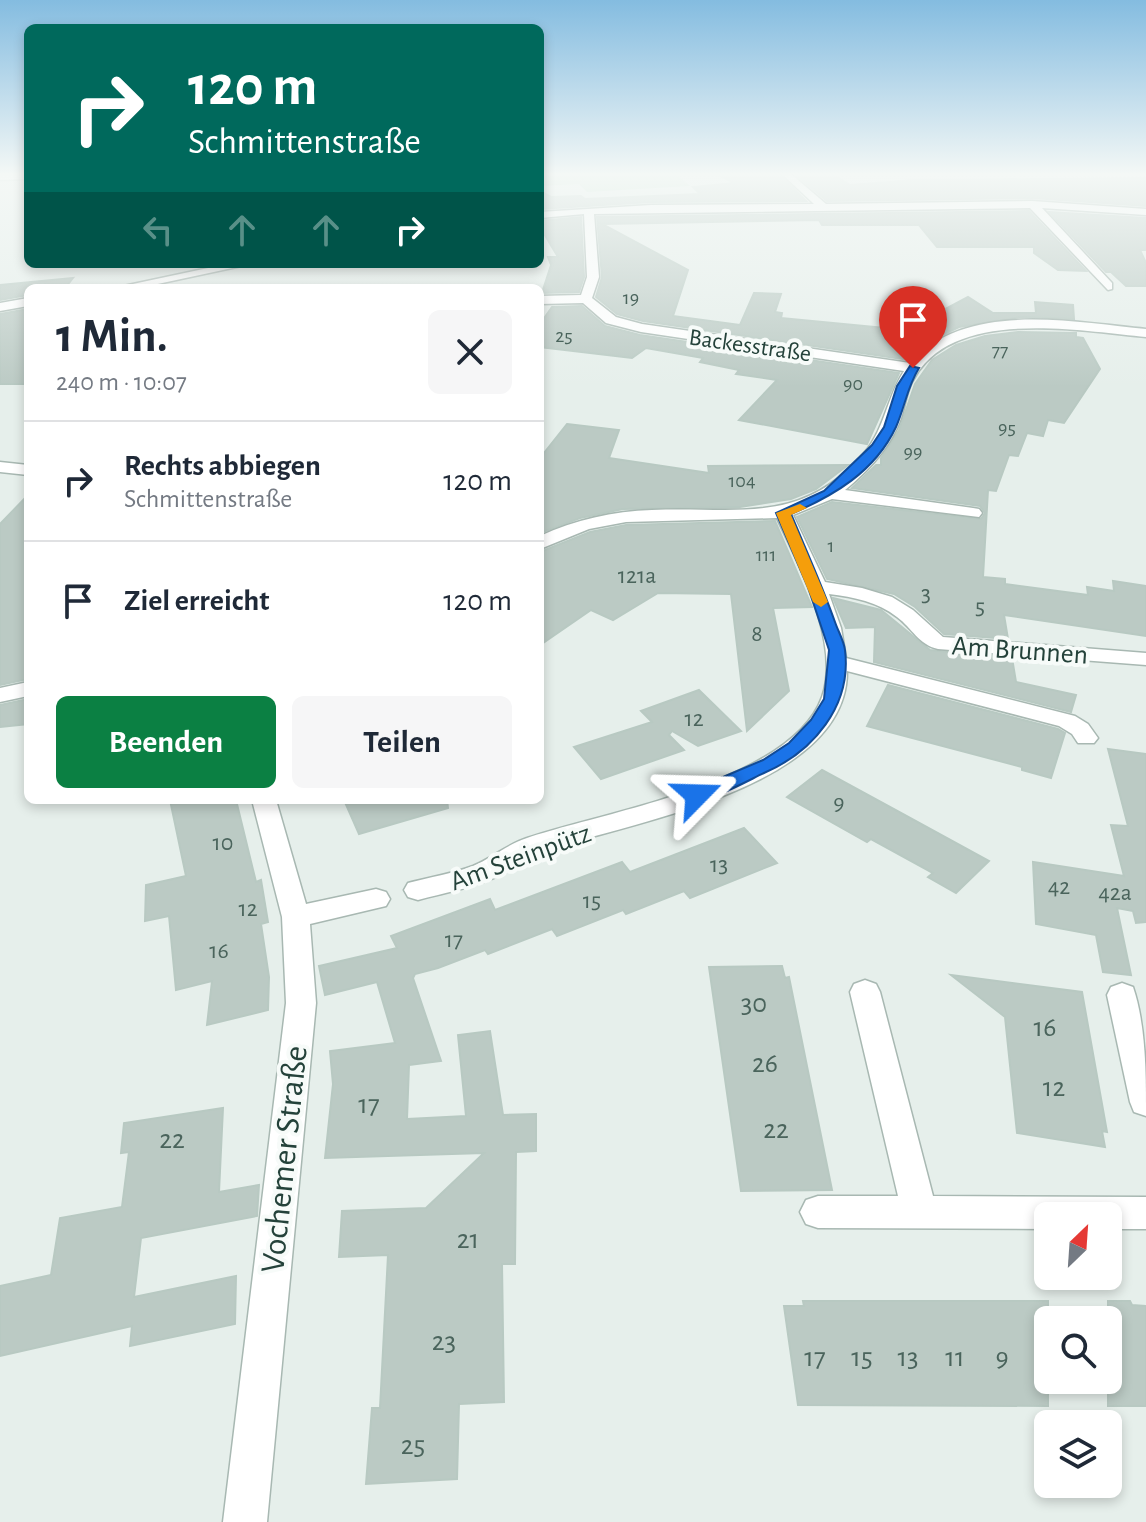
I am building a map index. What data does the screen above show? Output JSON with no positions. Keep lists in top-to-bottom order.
{
  "streets": {
    "street": [
      "Backesstraße",
      "Am Brunnen",
      "Am Steinpütz",
      "Vochemer Straße"
    ]
  },
  "crossings": [
    ["Am Brunnen", "Am Steinpütz"]
  ],
  "house_numbers": [
    "19",
    "25",
    "77",
    "90",
    "95",
    "99",
    "104",
    "1",
    "111",
    "121a",
    "3",
    "5",
    "8",
    "12",
    "9",
    "10",
    "13",
    "42",
    "42a",
    "15",
    "12",
    "17",
    "16",
    "30",
    "16",
    "26",
    "12",
    "17",
    "22",
    "22",
    "21",
    "23",
    "17",
    "15",
    "13",
    "11",
    "9",
    "25"
  ],
  "north": "top right",
  "page": {
    "turn": ["120 m", "Schmittenstraße"],
    "heading": ["1 Min.", "240 m · 10:07"],
    "list": [
      {
        "name": "Rechts abbiegen",
        "note": "Schmittenstraße",
        "value": "120 m"
      },
      {
        "name": "Ziel erreicht",
        "value": "120 m"
      }
    ],
    "buttons": ["Beenden", "Teilen"]
  }
}
